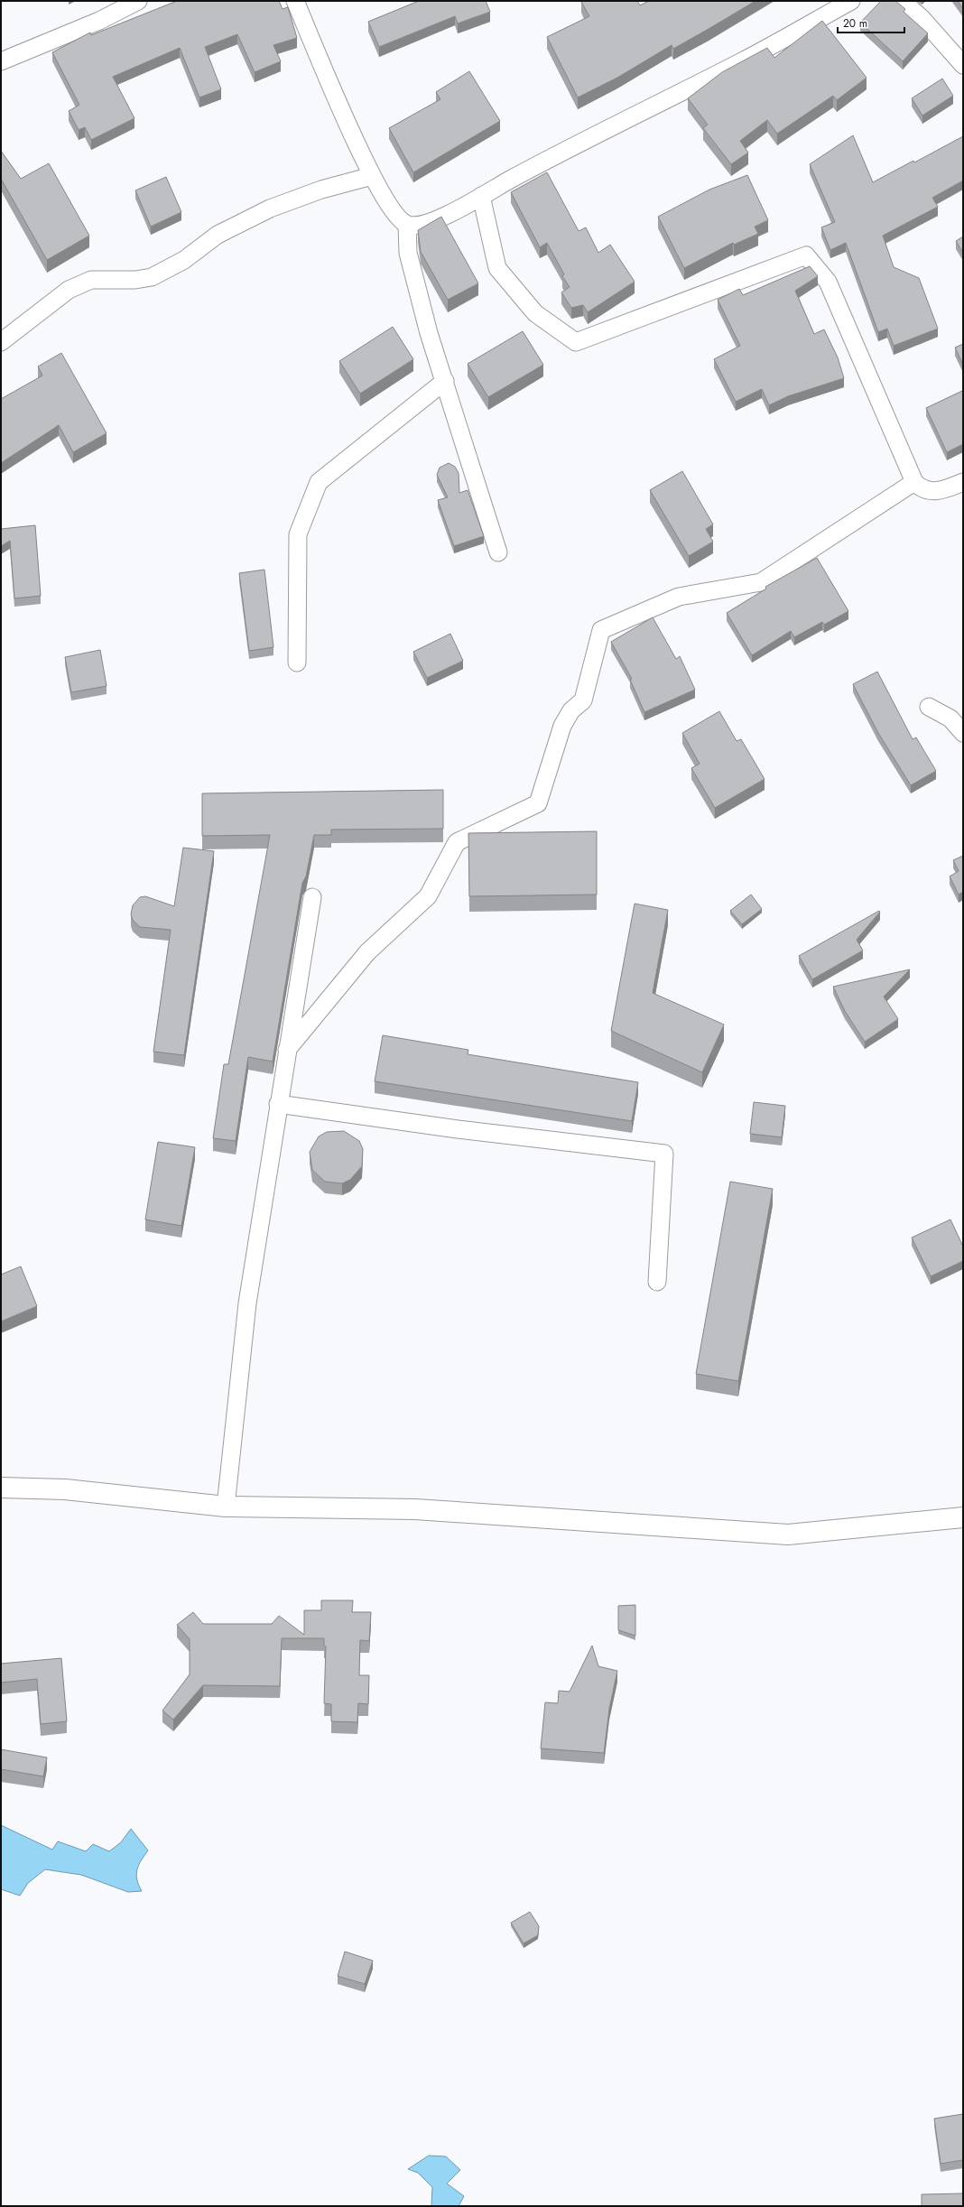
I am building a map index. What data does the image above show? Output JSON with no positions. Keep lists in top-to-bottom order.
{
  "scale_bar": "20 m"
}
